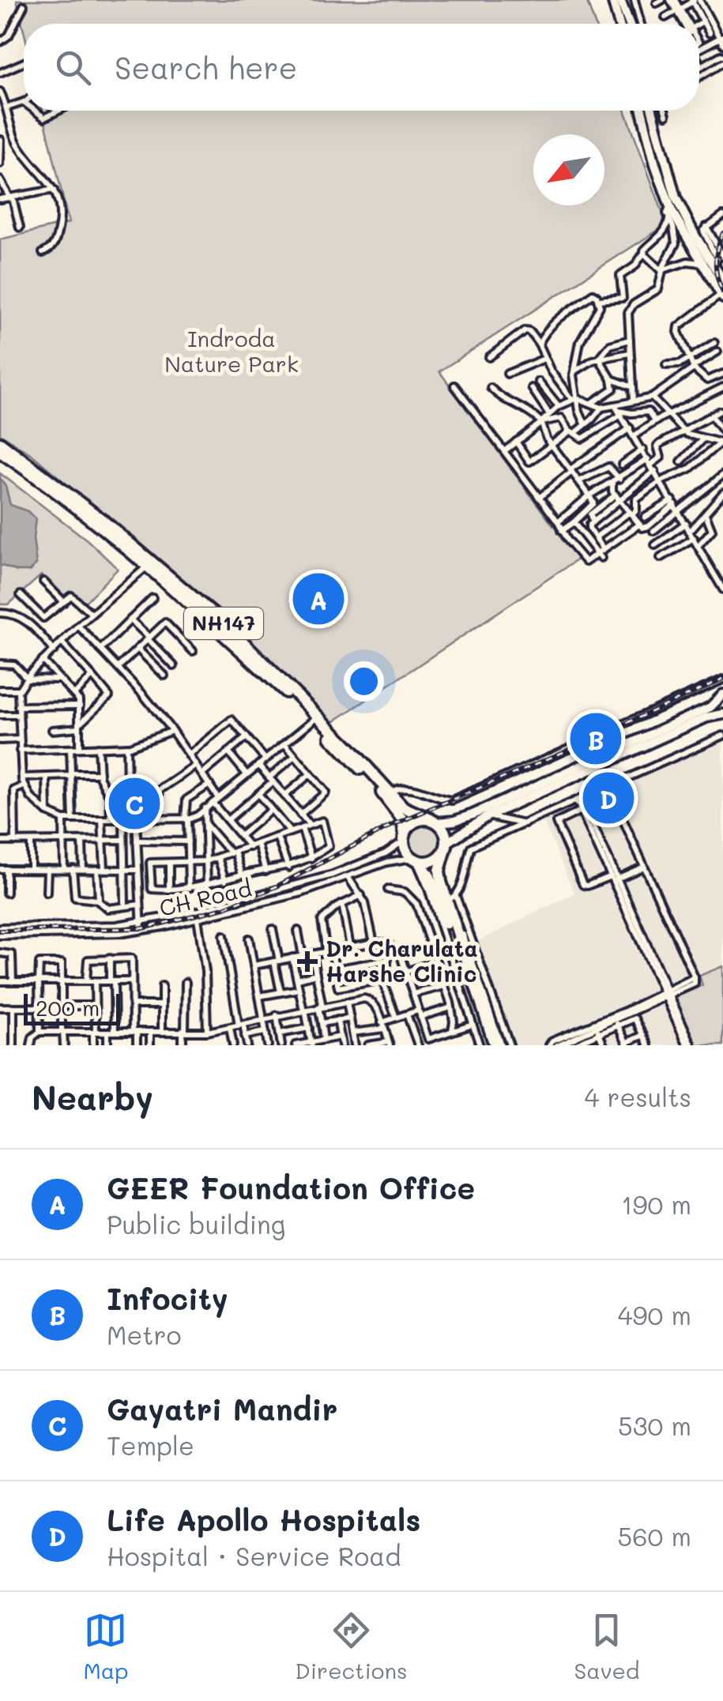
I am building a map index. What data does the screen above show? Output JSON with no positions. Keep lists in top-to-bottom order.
{
  "streets": {
    "highway": ["NH147"],
    "street": ["CH Road"]
  },
  "crossings": [
    ["NH147", "CH Road"]
  ],
  "parks": ["Indroda Nature Park"],
  "places": {
    "health": ["Dr. Charulata Harshe Clinic"]
  },
  "scale_bar": "200 m",
  "north": "bottom left",
  "page": {
    "search": "Search here",
    "pins": [
      "A",
      "B",
      "D",
      "C"
    ],
    "scale": "200 m",
    "heading": ["Nearby", "4 results"],
    "list": [
      {
        "mark": "A",
        "name": "GEER Foundation Office",
        "note": "Public building",
        "value": "190 m"
      },
      {
        "mark": "B",
        "name": "Infocity",
        "note": "Metro",
        "value": "490 m"
      },
      {
        "mark": "C",
        "name": "Gayatri Mandir",
        "note": "Temple",
        "value": "530 m"
      },
      {
        "mark": "D",
        "name": "Life Apollo Hospitals",
        "note": "Hospital · Service Road",
        "value": "560 m"
      }
    ],
    "nav": ["Map", "Directions", "Saved"]
  }
}
